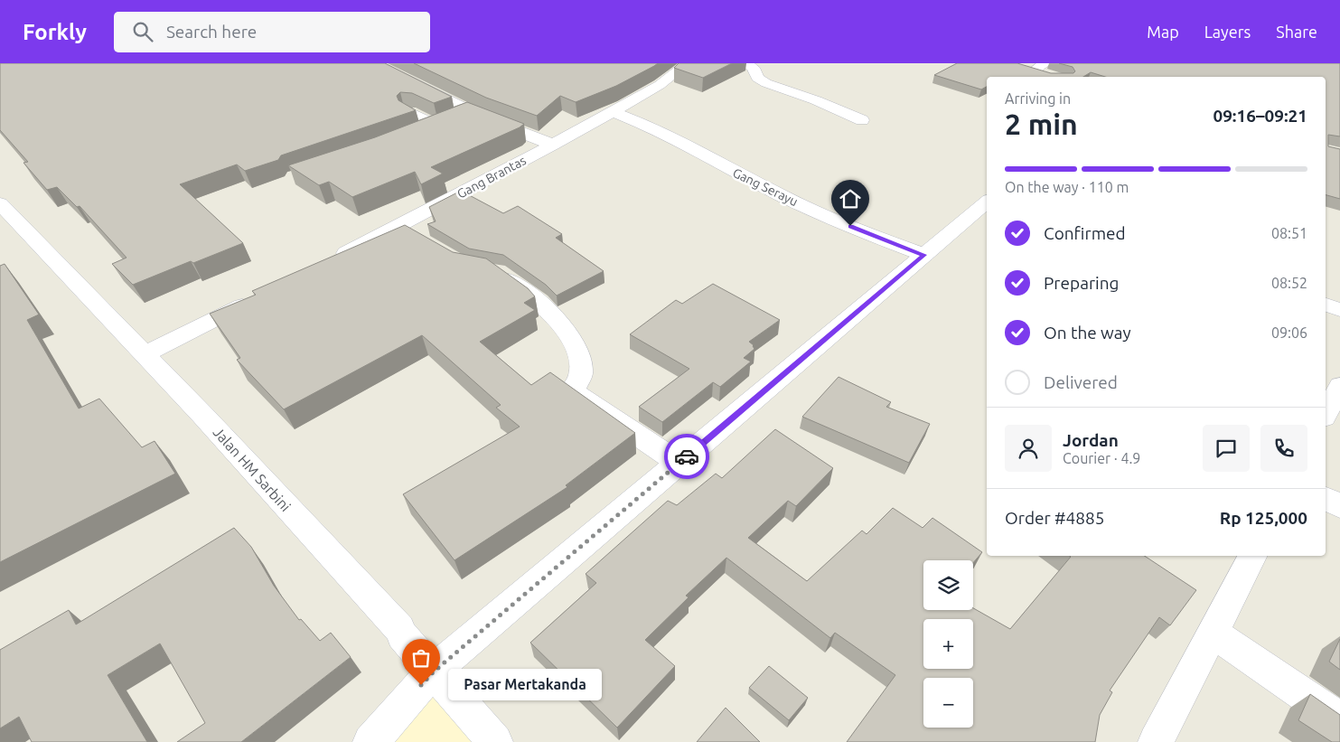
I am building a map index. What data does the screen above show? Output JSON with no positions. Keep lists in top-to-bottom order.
{
  "streets": {
    "street": ["Gang Brantas", "Gang Serayu", "Jalan HM Sarbini"]
  },
  "crossings": [
    ["Gang Brantas", "Gang Serayu"]
  ],
  "places": ["Pasar Mertakanda"],
  "page": {
    "header": "Forkly",
    "search": "Search here",
    "nav": ["Map", "Layers", "Share"],
    "heading": ["2 min", "Arriving in", "09:16–09:21"],
    "panel": [
      "Jordan",
      "Courier · 4.9",
      "Order #4885",
      "Rp 125,000"
    ],
    "bar": "On the way · 110 m",
    "list": [
      ["Confirmed", "08:51"],
      ["Preparing", "08:52"],
      ["On the way", "09:06"],
      "Delivered"
    ],
    "map_buttons": ["+", "−"],
    "bubble": "Pasar Mertakanda"
  }
}
